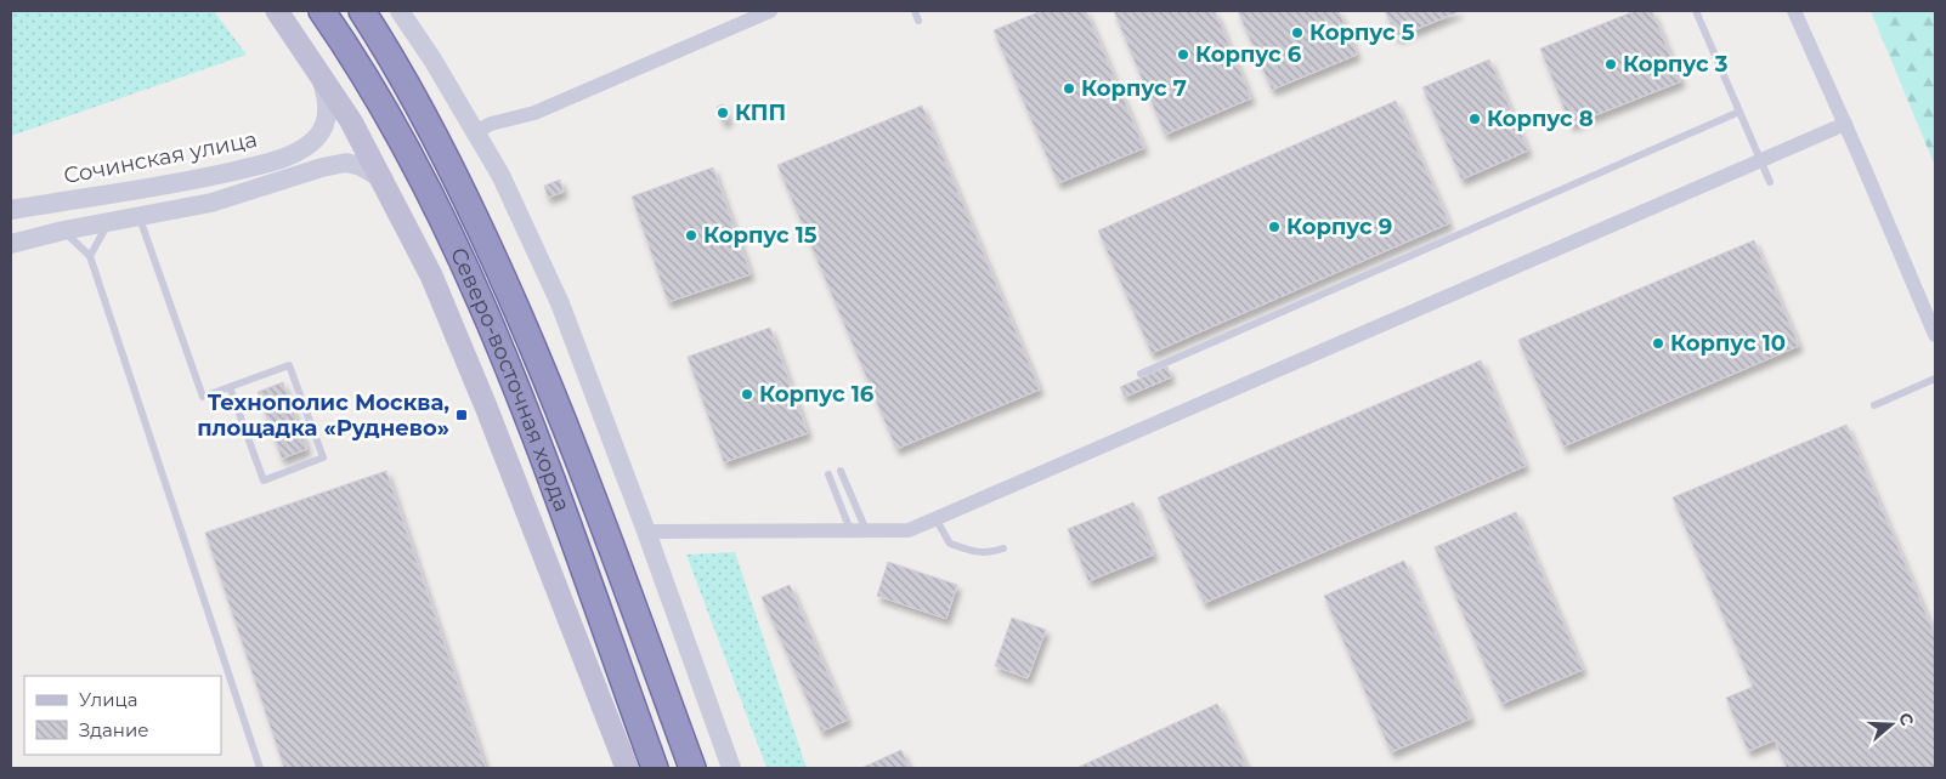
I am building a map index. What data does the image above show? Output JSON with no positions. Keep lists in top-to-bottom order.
{
  "streets": {
    "highway": ["Северо-восточная хорда"],
    "street": ["Сочинская улица"]
  },
  "places": {
    "other": [
      "Корпус 5",
      "Корпус 6",
      "Корпус 3",
      "Корпус 7",
      "КПП",
      "Корпус 8",
      "Корпус 9",
      "Корпус 15",
      "Корпус 10",
      "Корпус 16"
    ],
    "transit": ["Технополис Москва, площадка «Руднево»"]
  },
  "legend": ["Улица", "Здание"],
  "north": "right"
}
